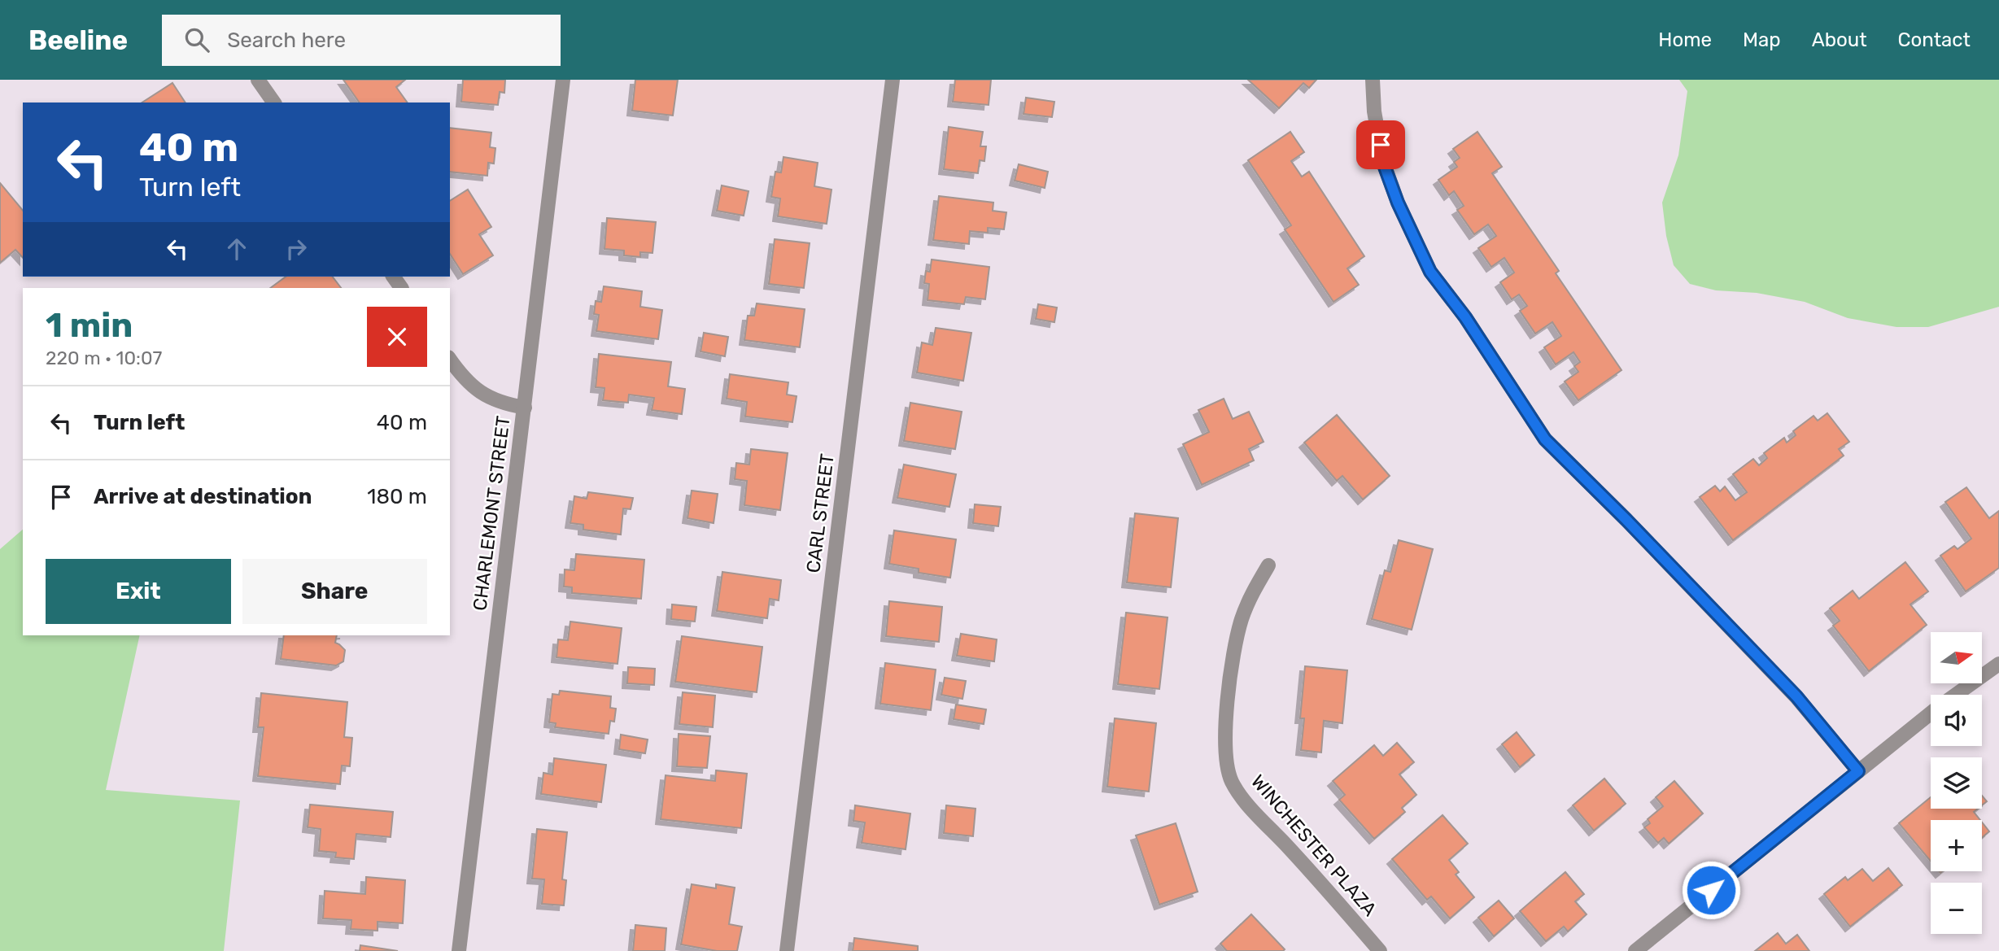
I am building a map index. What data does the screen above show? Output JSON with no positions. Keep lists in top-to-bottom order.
{
  "streets": {
    "street": ["CHARLEMONT STREET", "CARL STREET", "WINCHESTER PLAZA"]
  },
  "north": "right",
  "page": {
    "header": "Beeline",
    "search": "Search here",
    "nav": [
      "Home",
      "Map",
      "About",
      "Contact"
    ],
    "turn": ["40 m", "Turn left"],
    "heading": ["1 min", "220 m · 10:07"],
    "list": [
      {
        "name": "Turn left",
        "value": "40 m"
      },
      {
        "name": "Arrive at destination",
        "value": "180 m"
      }
    ],
    "buttons": ["Exit", "Share"],
    "map_buttons": ["+", "−"]
  }
}
